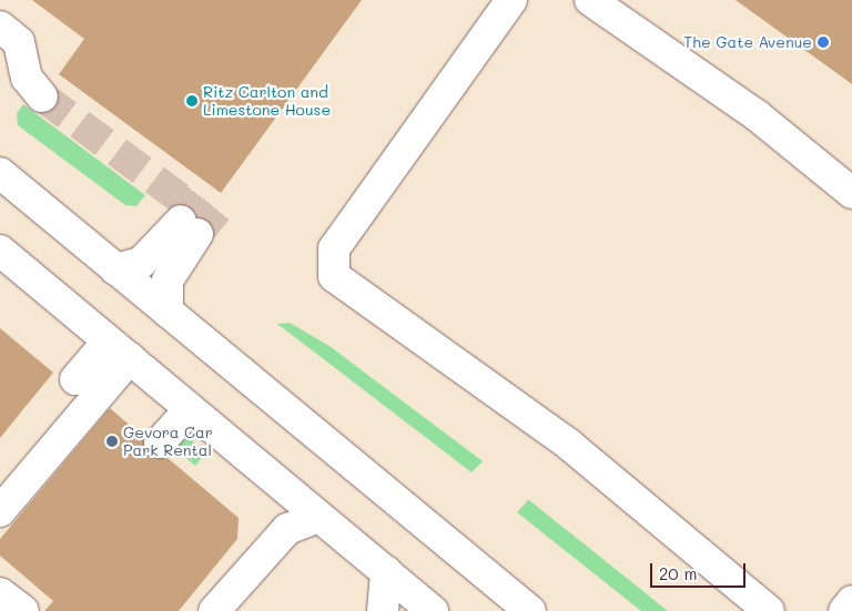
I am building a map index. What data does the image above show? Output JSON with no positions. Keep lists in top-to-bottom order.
{
  "places": ["The Gate Avenue", "Ritz Carlton and Limestone House", "Gevora Car Park Rental"],
  "scale_bar": "20 m"
}
